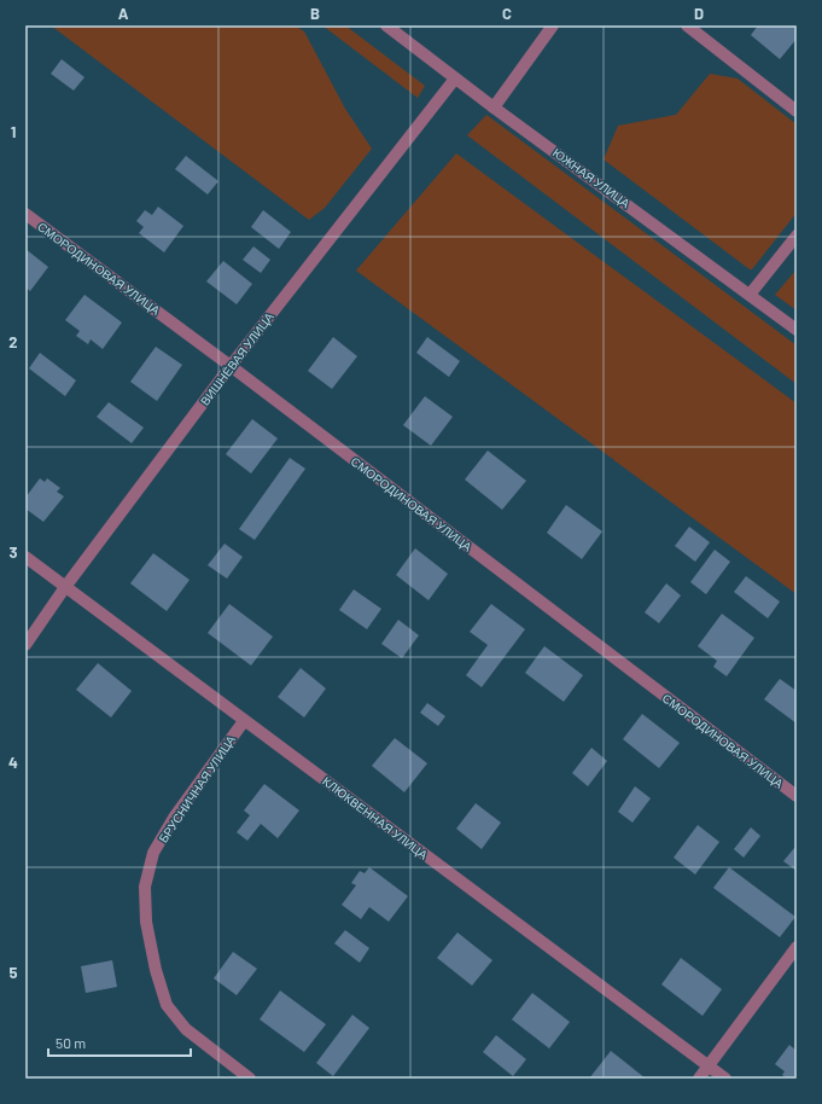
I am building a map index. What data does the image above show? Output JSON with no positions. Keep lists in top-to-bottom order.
{
  "streets": {
    "street": [
      "ЮЖНАЯ УЛИЦА",
      "СМОРОДИНОВАЯ УЛИЦА",
      "ВИШНЁВАЯ УЛИЦА",
      "БРУСНИЧНАЯ УЛИЦА",
      "КЛЮКВЕННАЯ УЛИЦА"
    ]
  },
  "crossings": [
    ["ЮЖНАЯ УЛИЦА", "ВИШНЁВАЯ УЛИЦА"],
    ["СМОРОДИНОВАЯ УЛИЦА", "ВИШНЁВАЯ УЛИЦА"],
    ["ВИШНЁВАЯ УЛИЦА", "КЛЮКВЕННАЯ УЛИЦА"],
    ["БРУСНИЧНАЯ УЛИЦА", "КЛЮКВЕННАЯ УЛИЦА"]
  ],
  "scale_bar": "50 m",
  "grid": {
    "columns": [
      "A",
      "B",
      "C",
      "D"
    ],
    "rows": [
      "1",
      "2",
      "3",
      "4",
      "5"
    ]
  }
}
